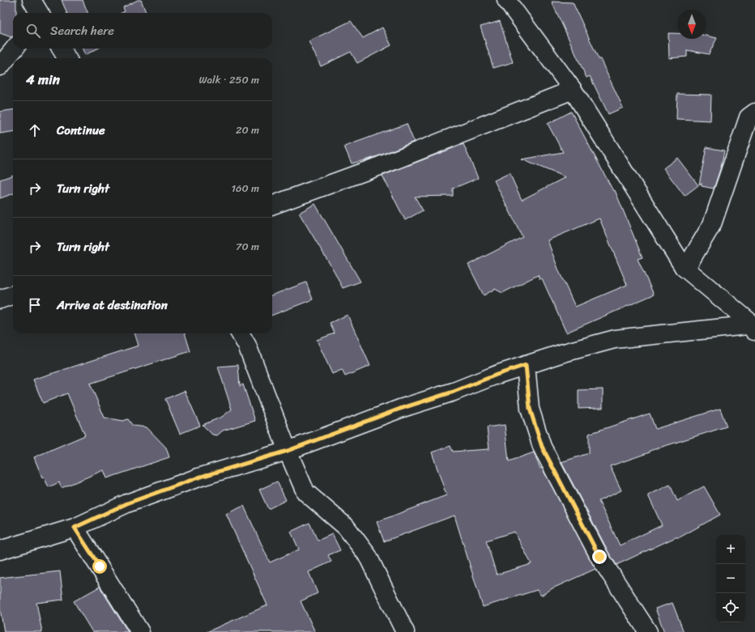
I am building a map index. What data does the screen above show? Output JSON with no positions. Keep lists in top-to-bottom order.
{
  "north": "bottom",
  "page": {
    "search": "Search here",
    "heading": ["4 min", "Walk · 250 m"],
    "list": [
      ["Continue", "20 m"],
      ["Turn right", "160 m"],
      ["Turn right", "70 m"],
      "Arrive at destination"
    ],
    "map_buttons": ["+", "−"]
  }
}
